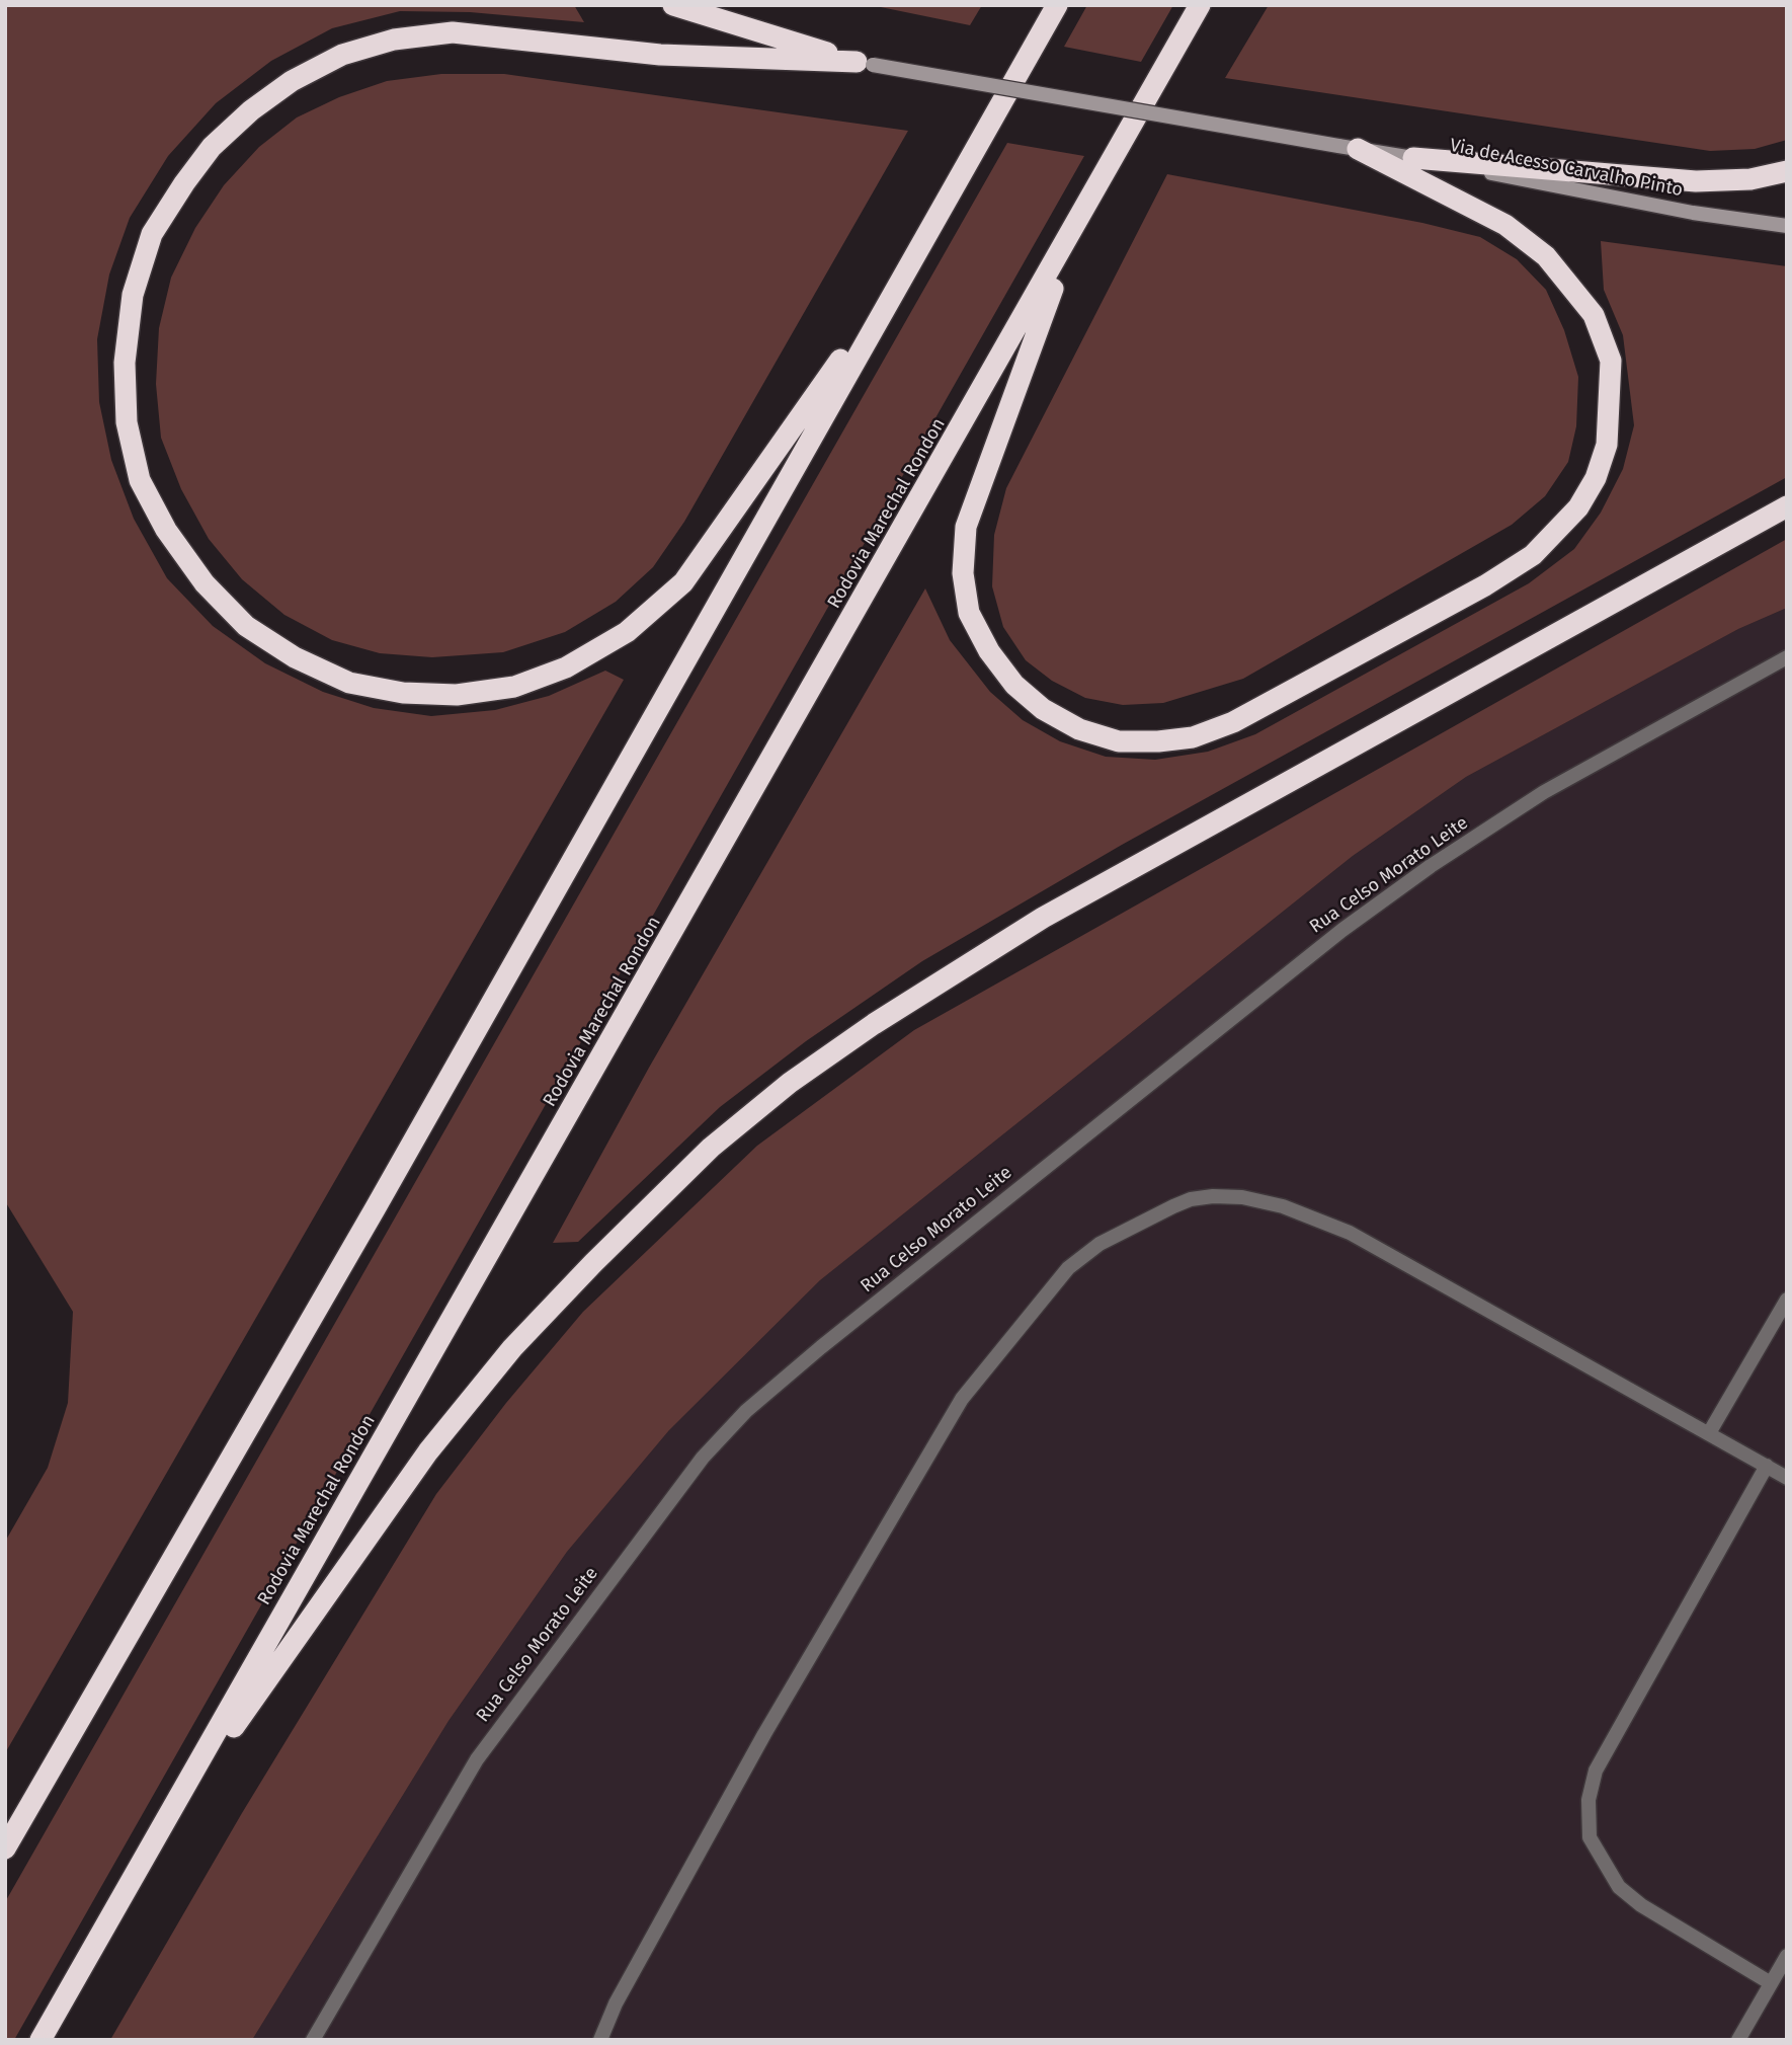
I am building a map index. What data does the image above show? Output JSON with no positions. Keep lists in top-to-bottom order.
{
  "streets": {
    "highway": ["Rodovia Marechal Rondon"],
    "main road": ["Via de Acesso Carvalho Pinto"],
    "lane": ["Rua Celso Morato Leite"]
  }
}
